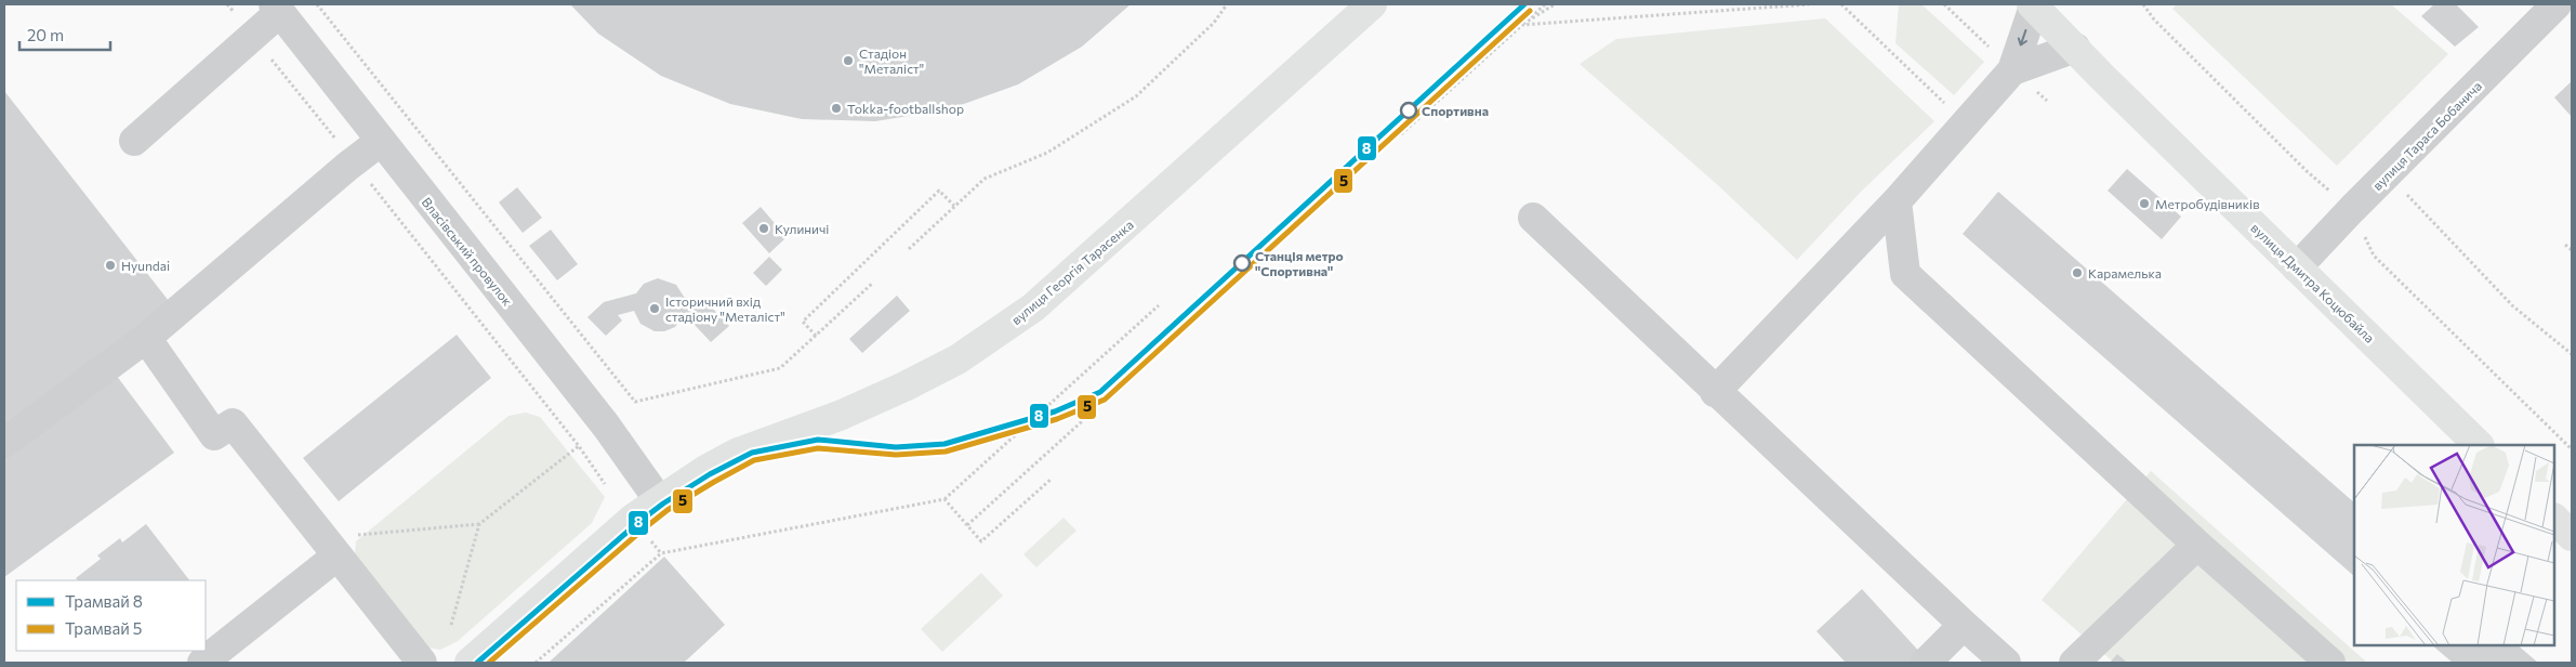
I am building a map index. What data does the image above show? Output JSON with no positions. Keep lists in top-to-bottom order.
{
  "streets": {
    "main road": ["вулиця Георгія Тарасенка", "вулиця Дмитра Коцюбайла"],
    "street": ["вулиця Тараса Бобанича", "Власівський провулок"]
  },
  "crossings": [
    ["вулиця Тараса Бобанича", "вулиця Дмитра Коцюбайла"],
    ["Власівський провулок", "вулиця Георгія Тарасенка"]
  ],
  "places": [
    "Стадіон \"Металіст\"",
    "Tokka-footballshop",
    "Спортивна",
    "Метробудівників",
    "Кулиничі",
    "Станція метро \"Спортивна\"",
    "Hyundai",
    "Карамелька",
    "Історичний вхід стадіону \"Металіст\""
  ],
  "lines": ["tram line 8", "tram line 5"],
  "legend": ["Трамвай 8", "Трамвай 5"],
  "scale_bar": "20 m"
}
